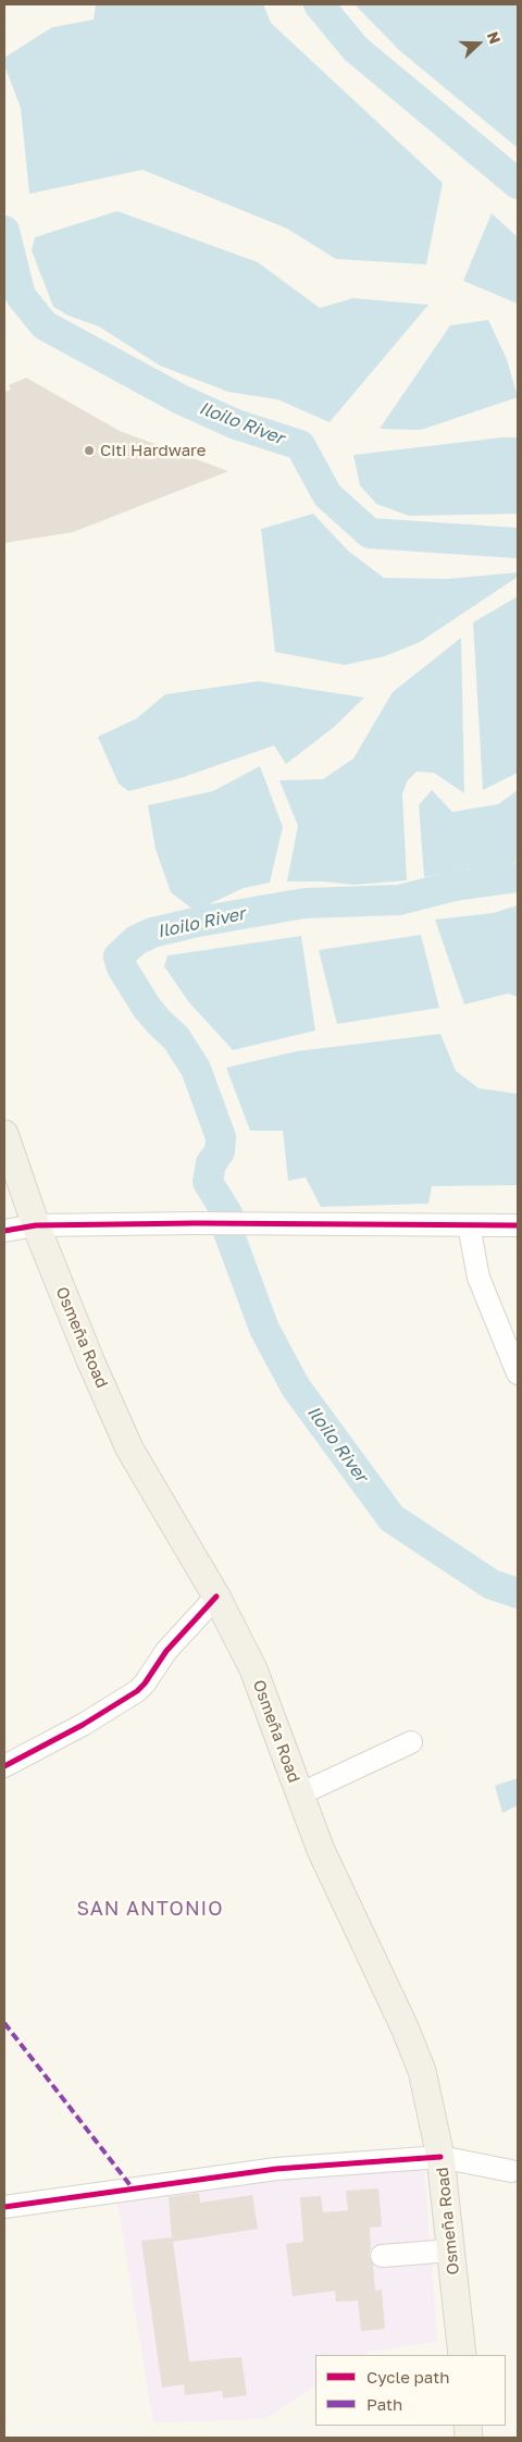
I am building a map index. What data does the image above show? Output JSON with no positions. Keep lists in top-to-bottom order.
{
  "streets": {
    "main road": ["Osmeña Road"]
  },
  "districts": ["SAN ANTONIO"],
  "water": ["Iloilo River"],
  "places": ["Citi Hardware"],
  "legend": ["Cycle path", "Path"],
  "north": "right"
}
